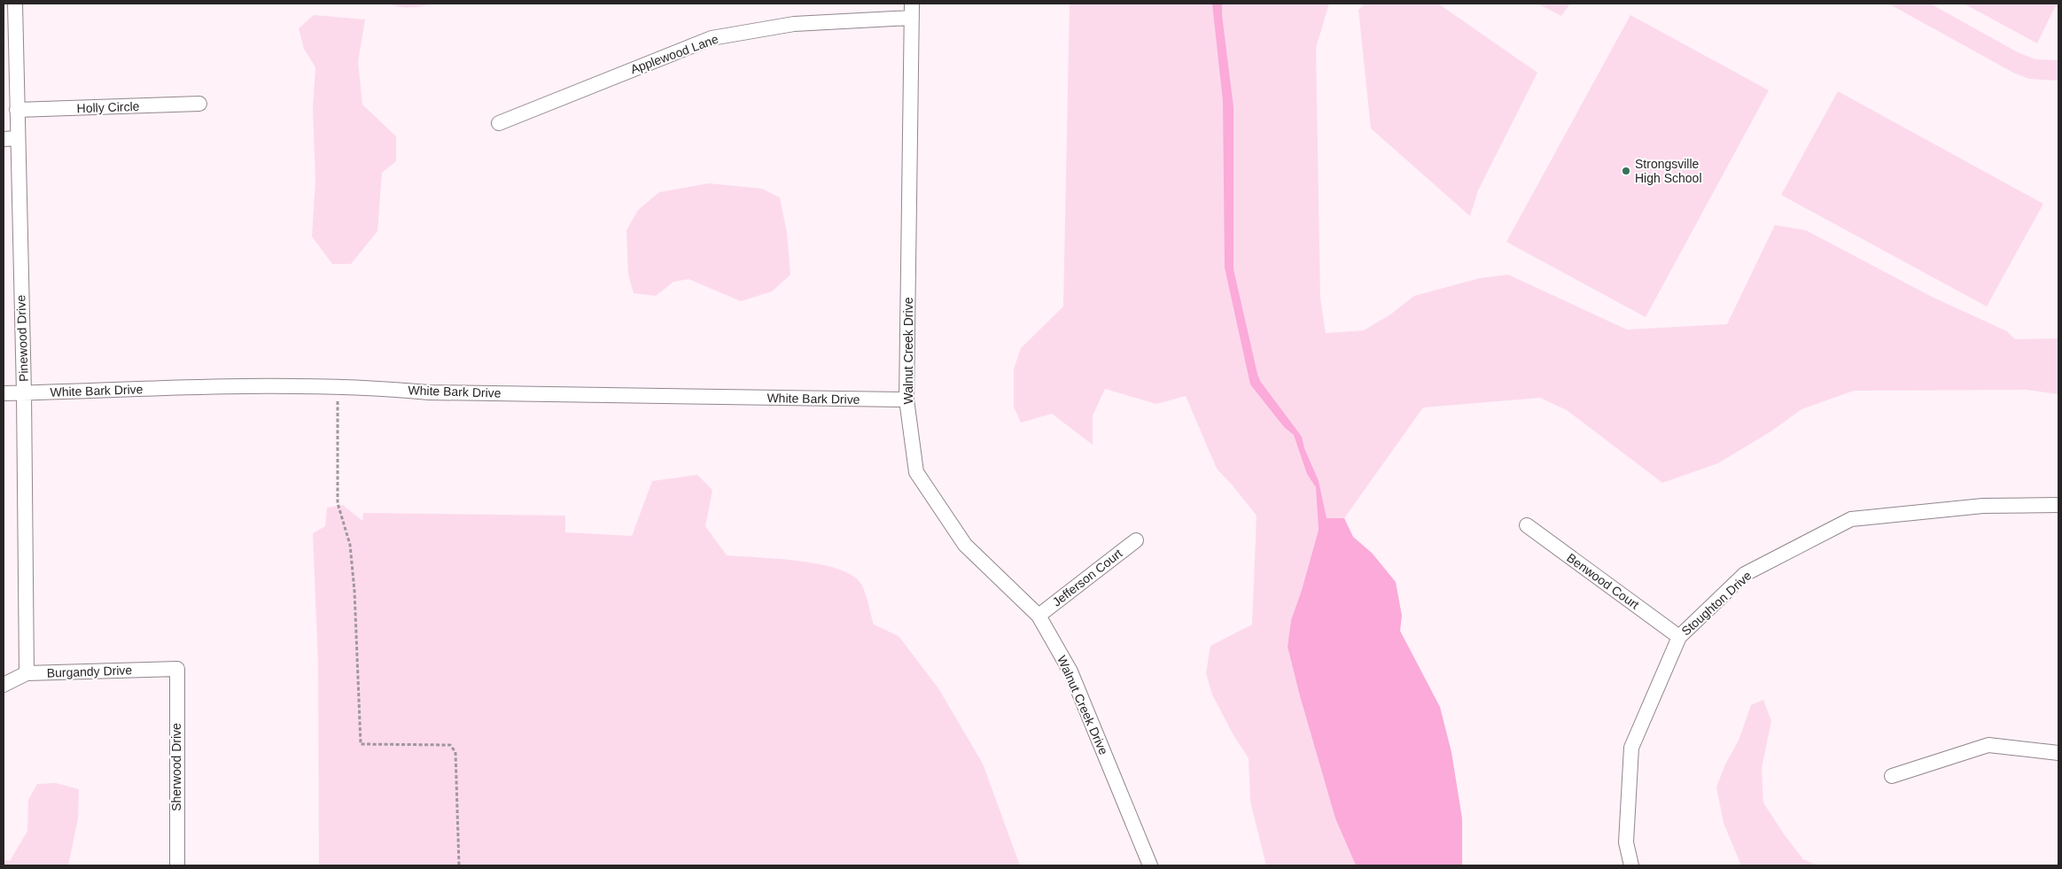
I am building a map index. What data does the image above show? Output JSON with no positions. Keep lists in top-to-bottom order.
{
  "streets": {
    "street": [
      "Applewood Lane",
      "Holly Circle",
      "Pinewood Drive",
      "Walnut Creek Drive",
      "White Bark Drive",
      "Jefferson Court",
      "Benwood Court",
      "Stoughton Drive",
      "Burgandy Drive",
      "Sherwood Drive"
    ]
  },
  "crossings": [
    ["Applewood Lane", "Walnut Creek Drive"],
    ["Holly Circle", "Pinewood Drive"],
    ["Pinewood Drive", "White Bark Drive"],
    ["Pinewood Drive", "Burgandy Drive"],
    ["Walnut Creek Drive", "White Bark Drive"],
    ["Walnut Creek Drive", "Jefferson Court"],
    ["Benwood Court", "Stoughton Drive"],
    ["Burgandy Drive", "Sherwood Drive"]
  ],
  "places": ["Strongsville High School"]
}
